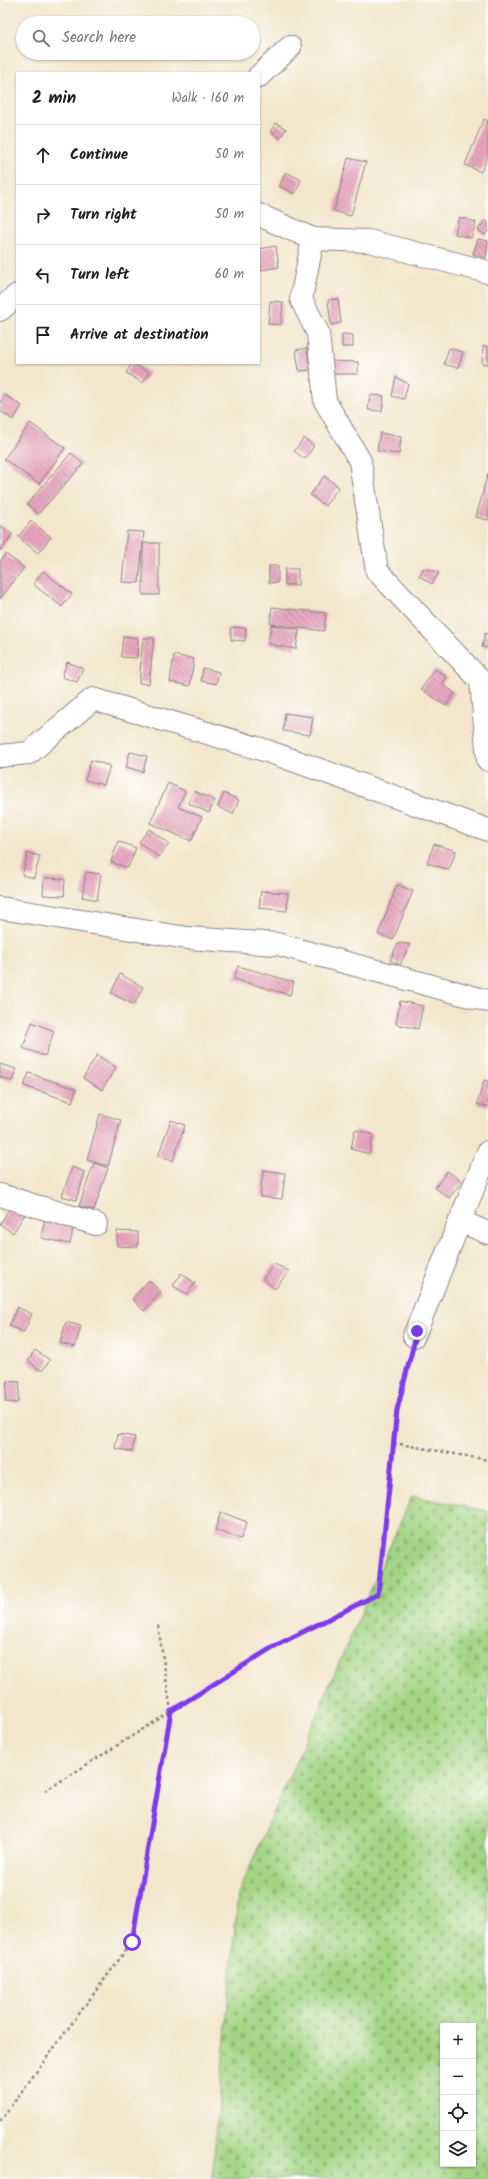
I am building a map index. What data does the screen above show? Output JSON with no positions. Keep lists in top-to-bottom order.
{
  "page": {
    "search": "Search here",
    "heading": ["2 min", "Walk · 160 m"],
    "list": [
      ["Continue", "50 m"],
      ["Turn right", "50 m"],
      ["Turn left", "60 m"],
      "Arrive at destination"
    ],
    "map_buttons": ["+", "−"]
  }
}
